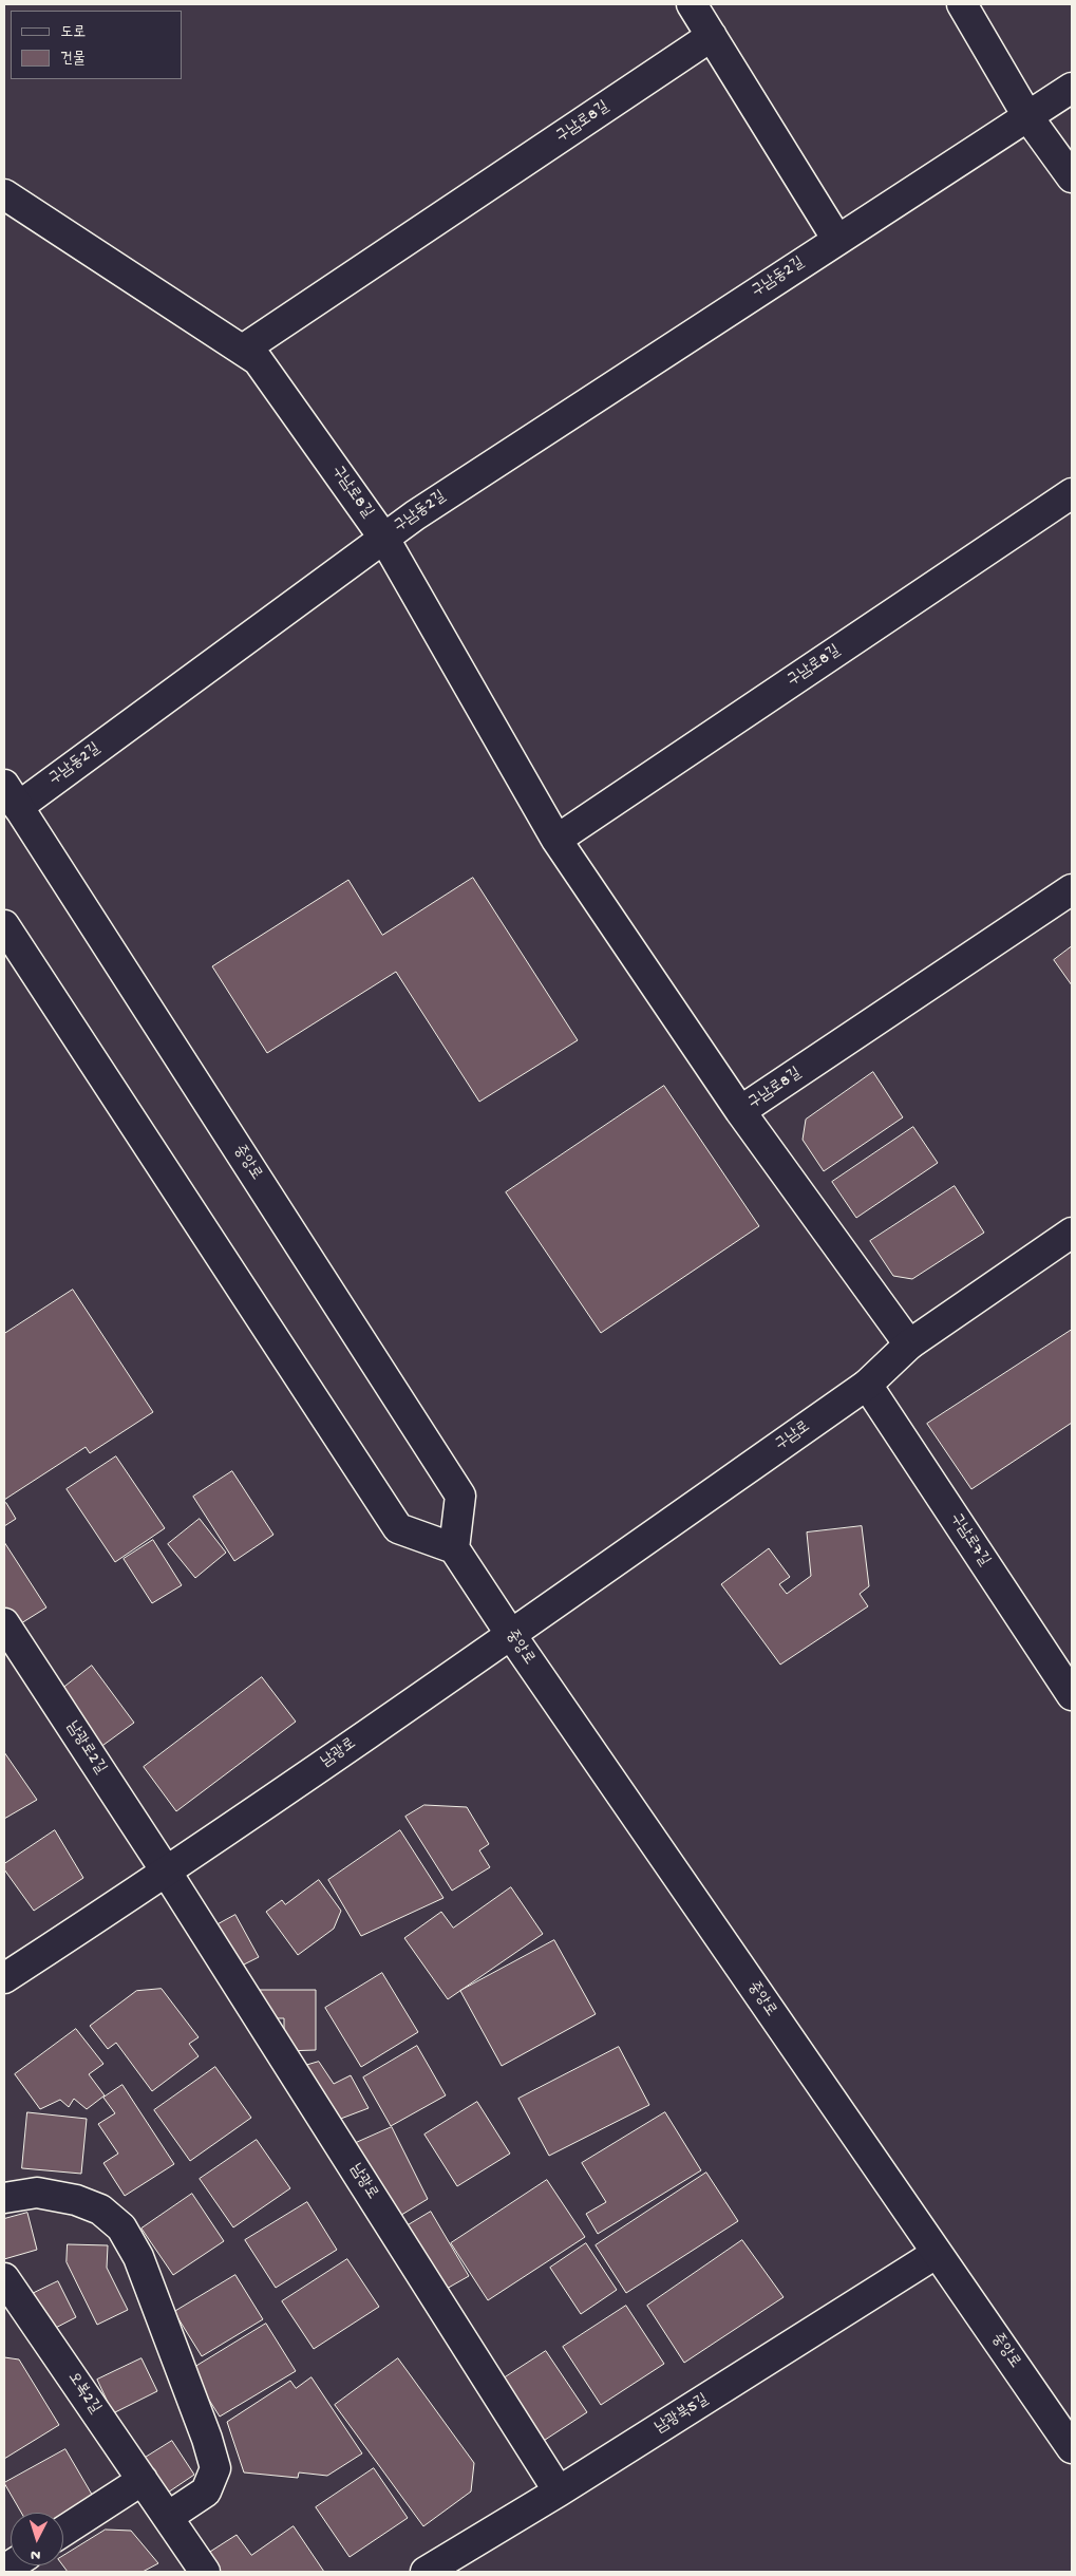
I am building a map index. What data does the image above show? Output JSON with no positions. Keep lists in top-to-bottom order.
{
  "streets": {
    "street": [
      "구남로8길",
      "구남동2길",
      "중앙로",
      "구남로",
      "구남로7길",
      "남광로2길",
      "남광로",
      "오복2길",
      "남광북5길"
    ]
  },
  "crossings": [
    ["구남로8길", "구남동2길"],
    ["구남로8길", "구남로"],
    ["구남동2길", "중앙로"],
    ["중앙로", "구남로"],
    ["중앙로", "남광로"],
    ["중앙로", "남광북5길"],
    ["구남로", "구남로7길"],
    ["구남로", "남광로"],
    ["남광로2길", "남광로"],
    ["남광로", "남광북5길"]
  ],
  "legend": ["도로", "건물"],
  "north": "bottom"
}
